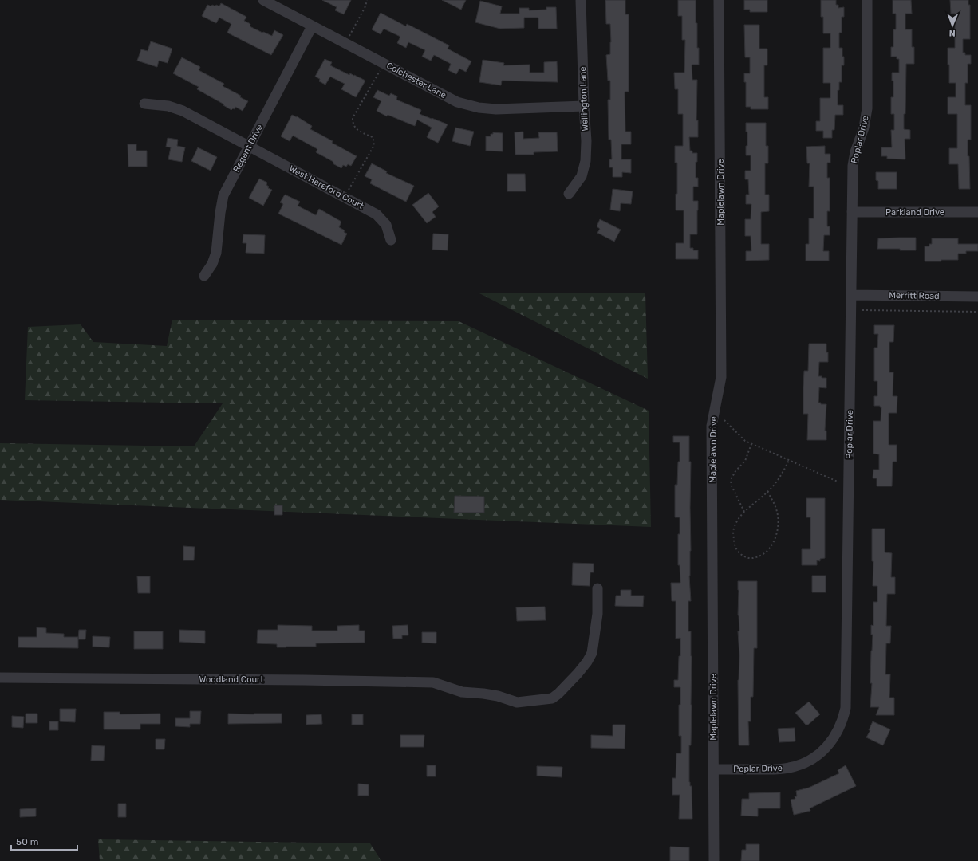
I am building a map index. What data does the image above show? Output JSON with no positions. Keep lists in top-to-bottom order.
{
  "streets": {
    "street": [
      "Colchester Lane",
      "Wellington Lane",
      "Poplar Drive",
      "Regent Drive",
      "West Hereford Court",
      "Maplelawn Drive",
      "Parkland Drive",
      "Merritt Road",
      "Woodland Court"
    ]
  },
  "crossings": [
    ["Colchester Lane", "Wellington Lane"],
    ["Colchester Lane", "Regent Drive"],
    ["Poplar Drive", "Maplelawn Drive"],
    ["Poplar Drive", "Parkland Drive"],
    ["Poplar Drive", "Merritt Road"],
    ["Regent Drive", "West Hereford Court"]
  ],
  "scale_bar": "50 m",
  "north": "bottom"
}
